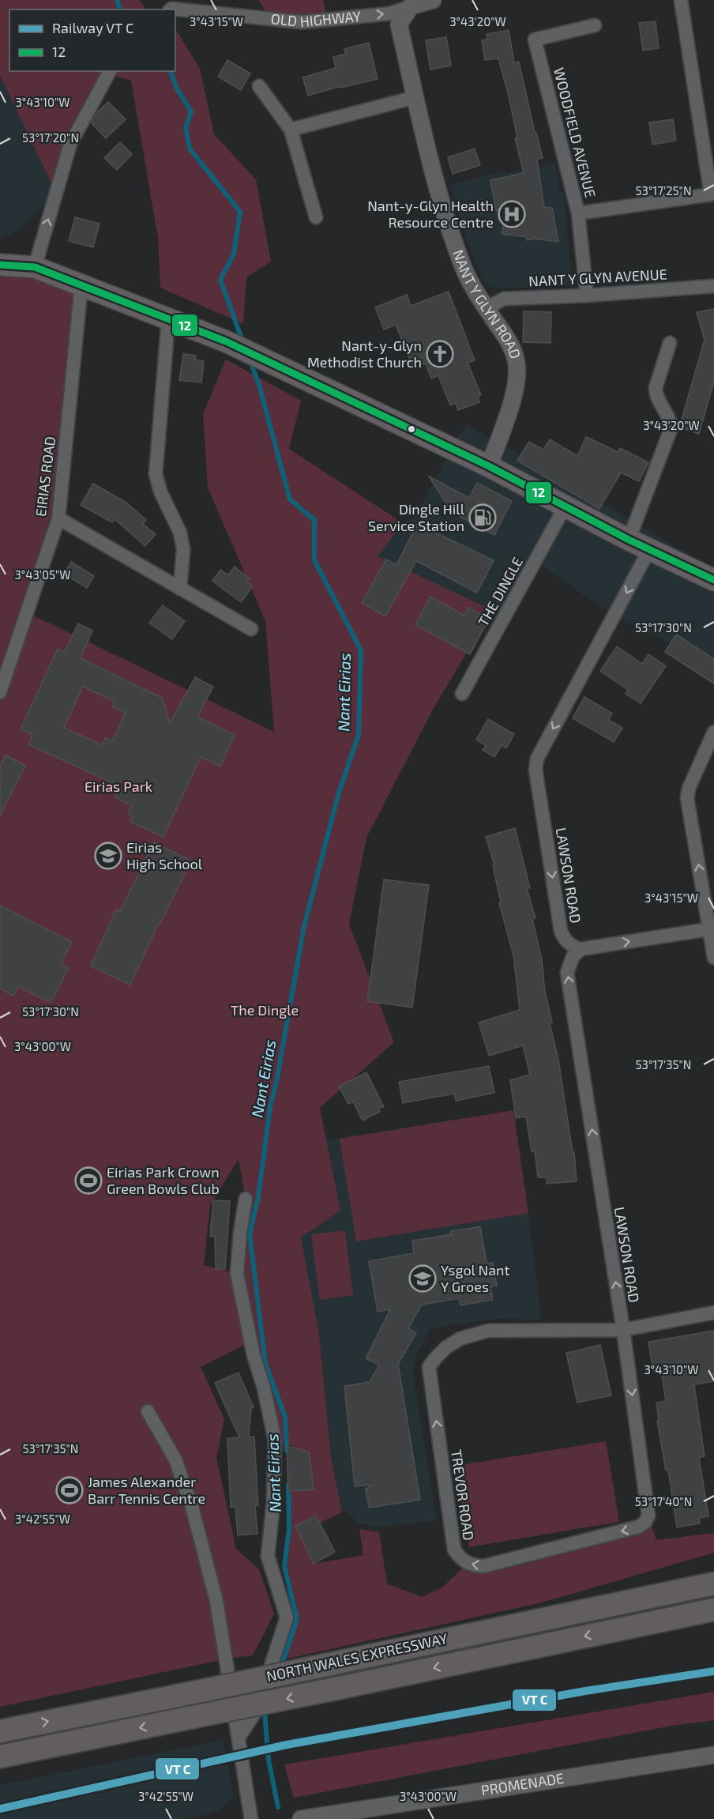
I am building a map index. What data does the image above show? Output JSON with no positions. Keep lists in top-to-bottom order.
{
  "streets": {
    "highway": ["NORTH WALES EXPRESSWAY"],
    "street": [
      "OLD HIGHWAY",
      "WOODFIELD AVENUE",
      "NANT Y GLYN AVENUE",
      "NANT Y GLYN ROAD",
      "EIRIAS ROAD",
      "THE DINGLE",
      "LAWSON ROAD",
      "TREVOR ROAD",
      "PROMENADE"
    ]
  },
  "crossings": [
    ["OLD HIGHWAY", "NANT Y GLYN ROAD"],
    ["WOODFIELD AVENUE", "NANT Y GLYN AVENUE"],
    ["NANT Y GLYN AVENUE", "NANT Y GLYN ROAD"],
    ["LAWSON ROAD", "TREVOR ROAD"]
  ],
  "water": ["Nant Eirias"],
  "parks": ["Eirias Park", "The Dingle"],
  "places": {
    "hospital": ["Nant-y-Glyn Health Resource Centre"],
    "church": ["Nant-y-Glyn Methodist Church"],
    "fuel station": ["Dingle Hill Service Station"],
    "school or university": ["Eirias High School", "Ysgol Nant Y Groes"],
    "sports": ["Eirias Park Crown Green Bowls Club", "James Alexander Barr Tennis Centre"]
  },
  "lines": ["transit line 12"],
  "legend": ["Railway VT C", "12"],
  "coordinates": [
    "3°43'15\"W",
    "3°43'20\"W",
    "3°43'10\"W",
    "53°17'20\"N",
    "53°17'25\"N",
    "3°43'05\"W",
    "53°17'30\"N",
    "3°43'00\"W",
    "53°17'35\"N",
    "53°17'40\"N",
    "3°42'55\"W"
  ]
}
